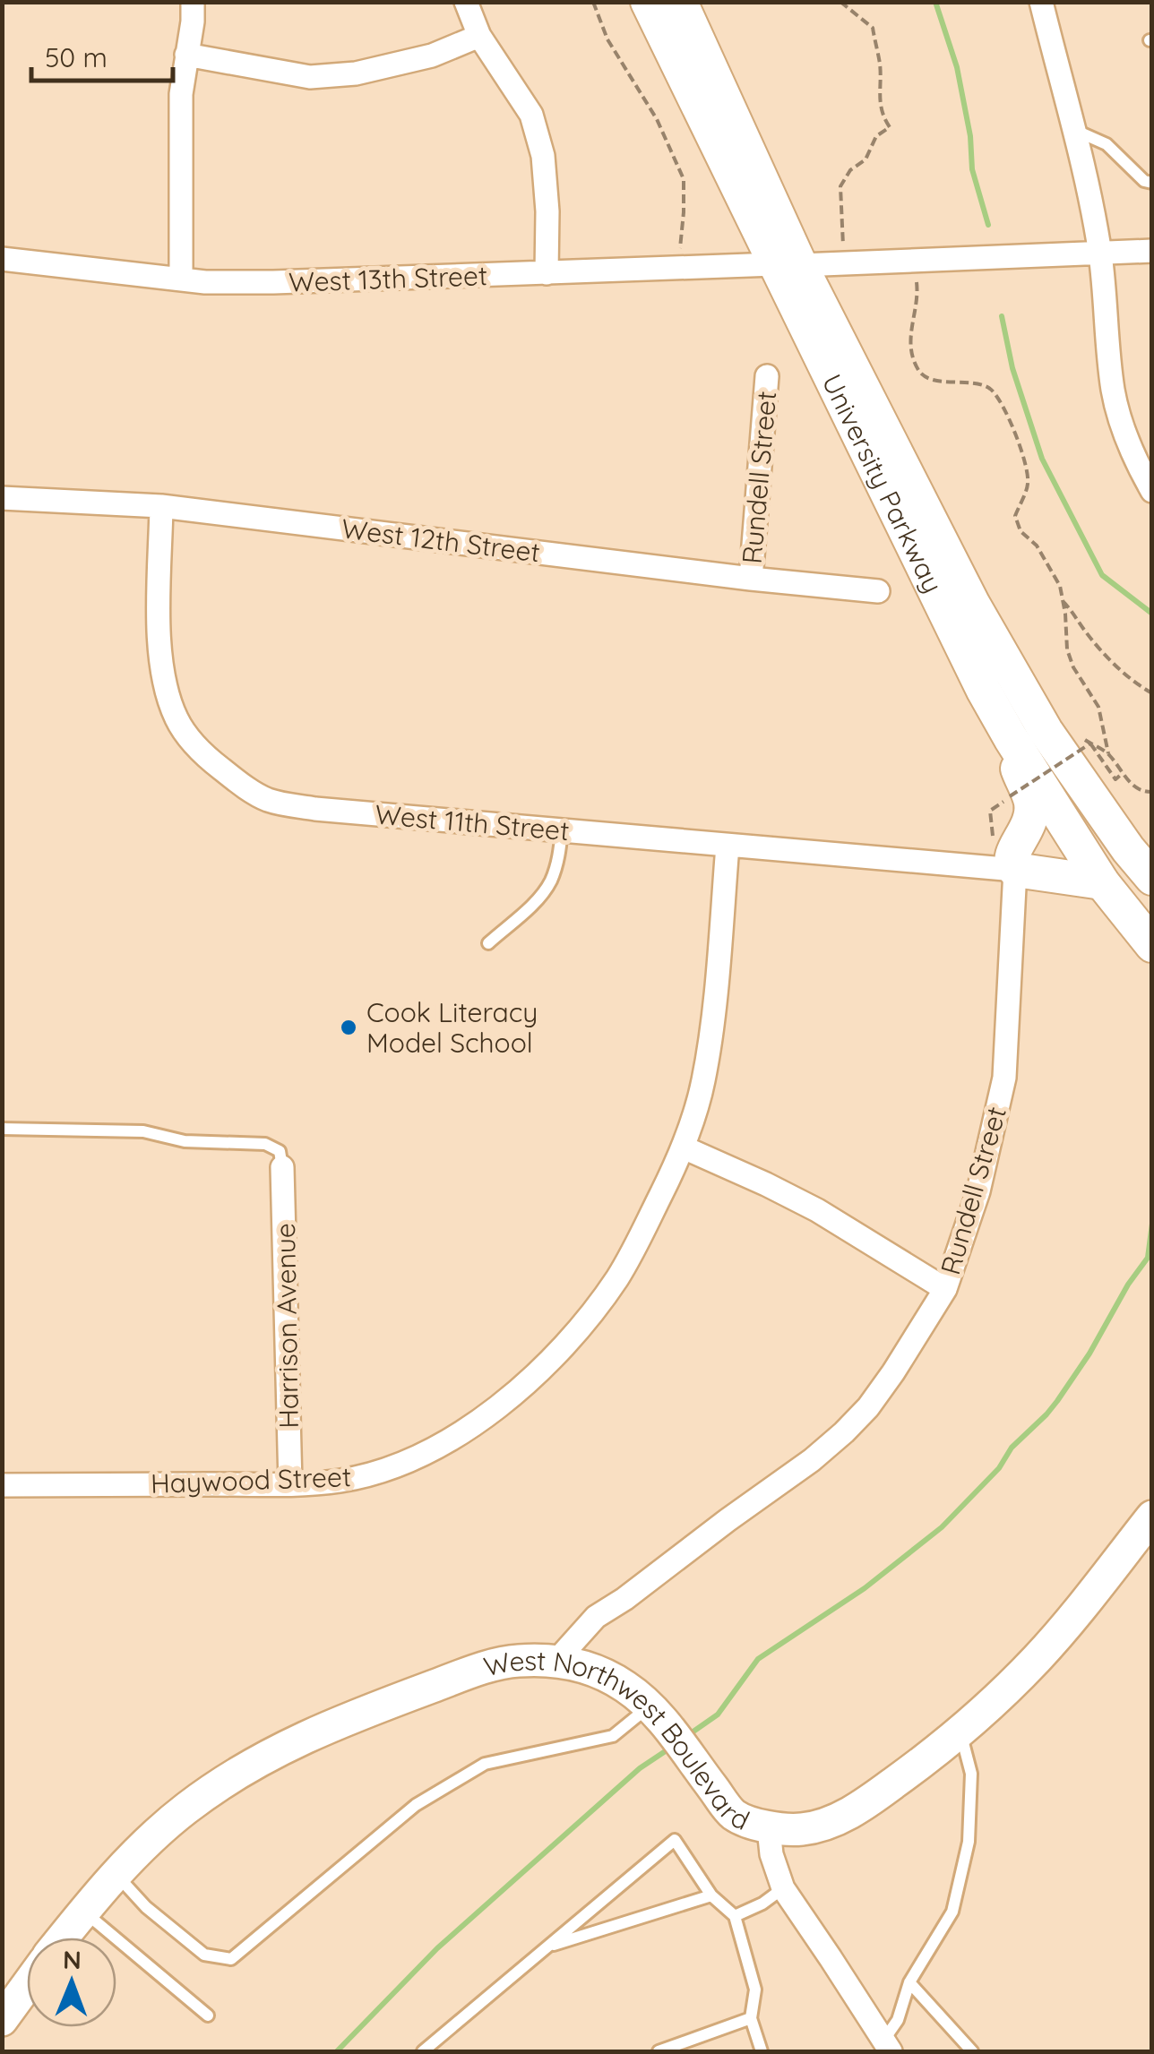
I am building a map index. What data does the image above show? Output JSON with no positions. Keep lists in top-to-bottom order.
{
  "streets": {
    "main road": ["University Parkway", "West Northwest Boulevard"],
    "street": [
      "West 13th Street",
      "Rundell Street",
      "West 12th Street",
      "West 11th Street",
      "Harrison Avenue",
      "Haywood Street"
    ]
  },
  "crossings": [
    ["West 13th Street", "University Parkway"],
    ["Rundell Street", "West 12th Street"],
    ["Rundell Street", "West 11th Street"],
    ["Rundell Street", "West Northwest Boulevard"],
    ["West 12th Street", "West 11th Street"],
    ["West 11th Street", "Haywood Street"],
    ["Harrison Avenue", "Haywood Street"]
  ],
  "places": ["Cook Literacy Model School"],
  "scale_bar": "50 m",
  "north": "top"
}
